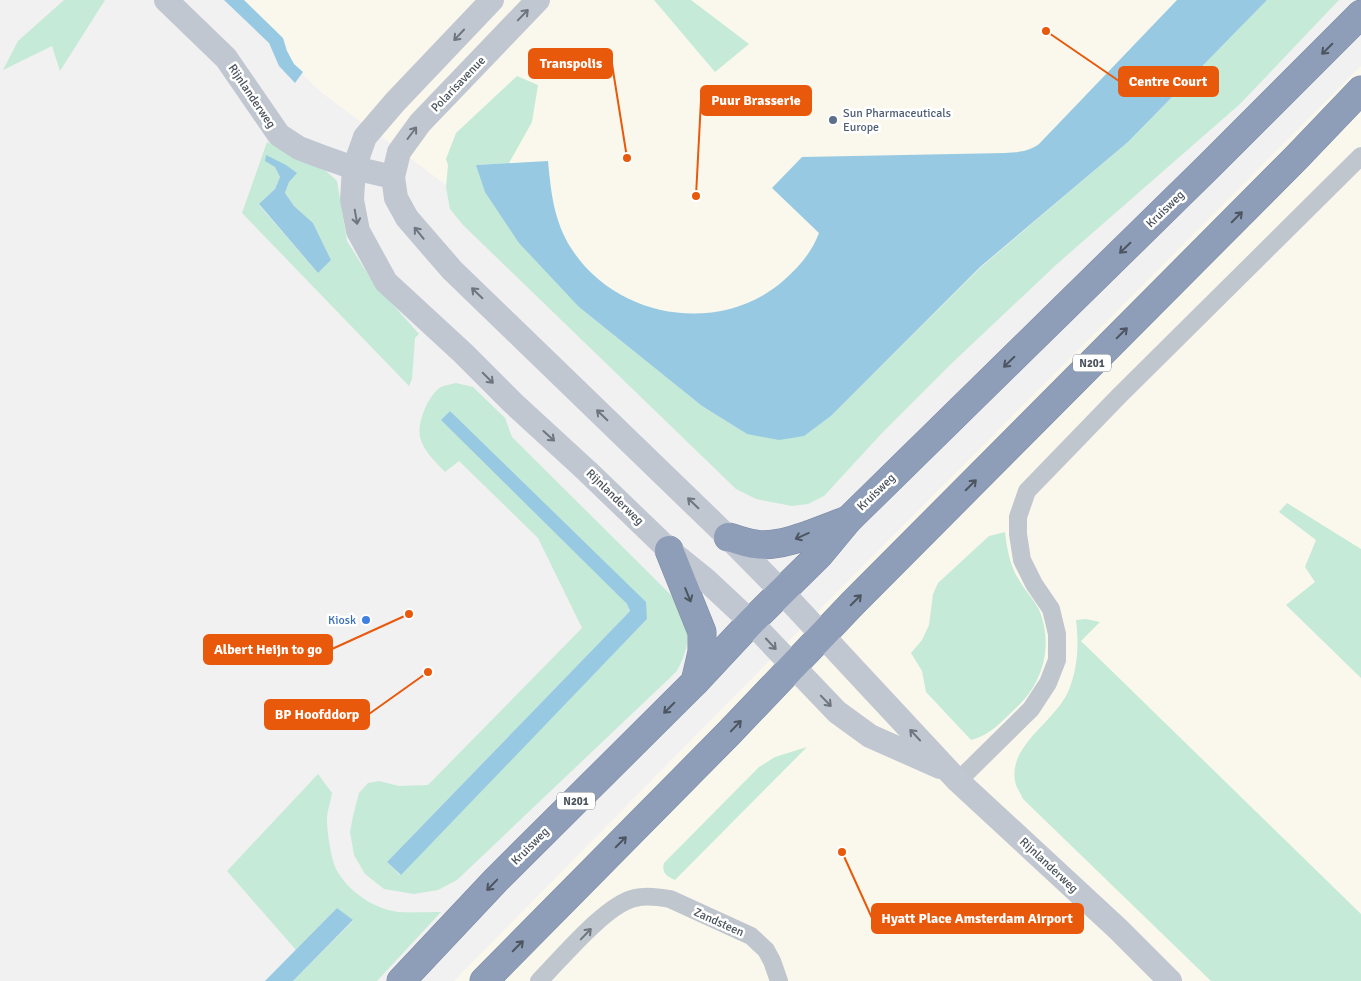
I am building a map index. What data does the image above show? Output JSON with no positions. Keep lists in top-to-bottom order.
{
  "streets": {
    "highway": ["Kruisweg", "N201"],
    "street": ["Polarisavenue", "Rijnlanderweg", "Zandsteen"]
  },
  "crossings": [
    ["Polarisavenue", "Rijnlanderweg"],
    ["Rijnlanderweg", "Kruisweg"],
    ["Rijnlanderweg", "N201"]
  ],
  "places": [
    "Centre Court",
    "Sun Pharmaceuticals Europe",
    "Transpolis",
    "Puur Brasserie",
    "Albert Heijn to go",
    "Kiosk",
    "BP Hoofddorp",
    "Hyatt Place Amsterdam Airport"
  ]
}
